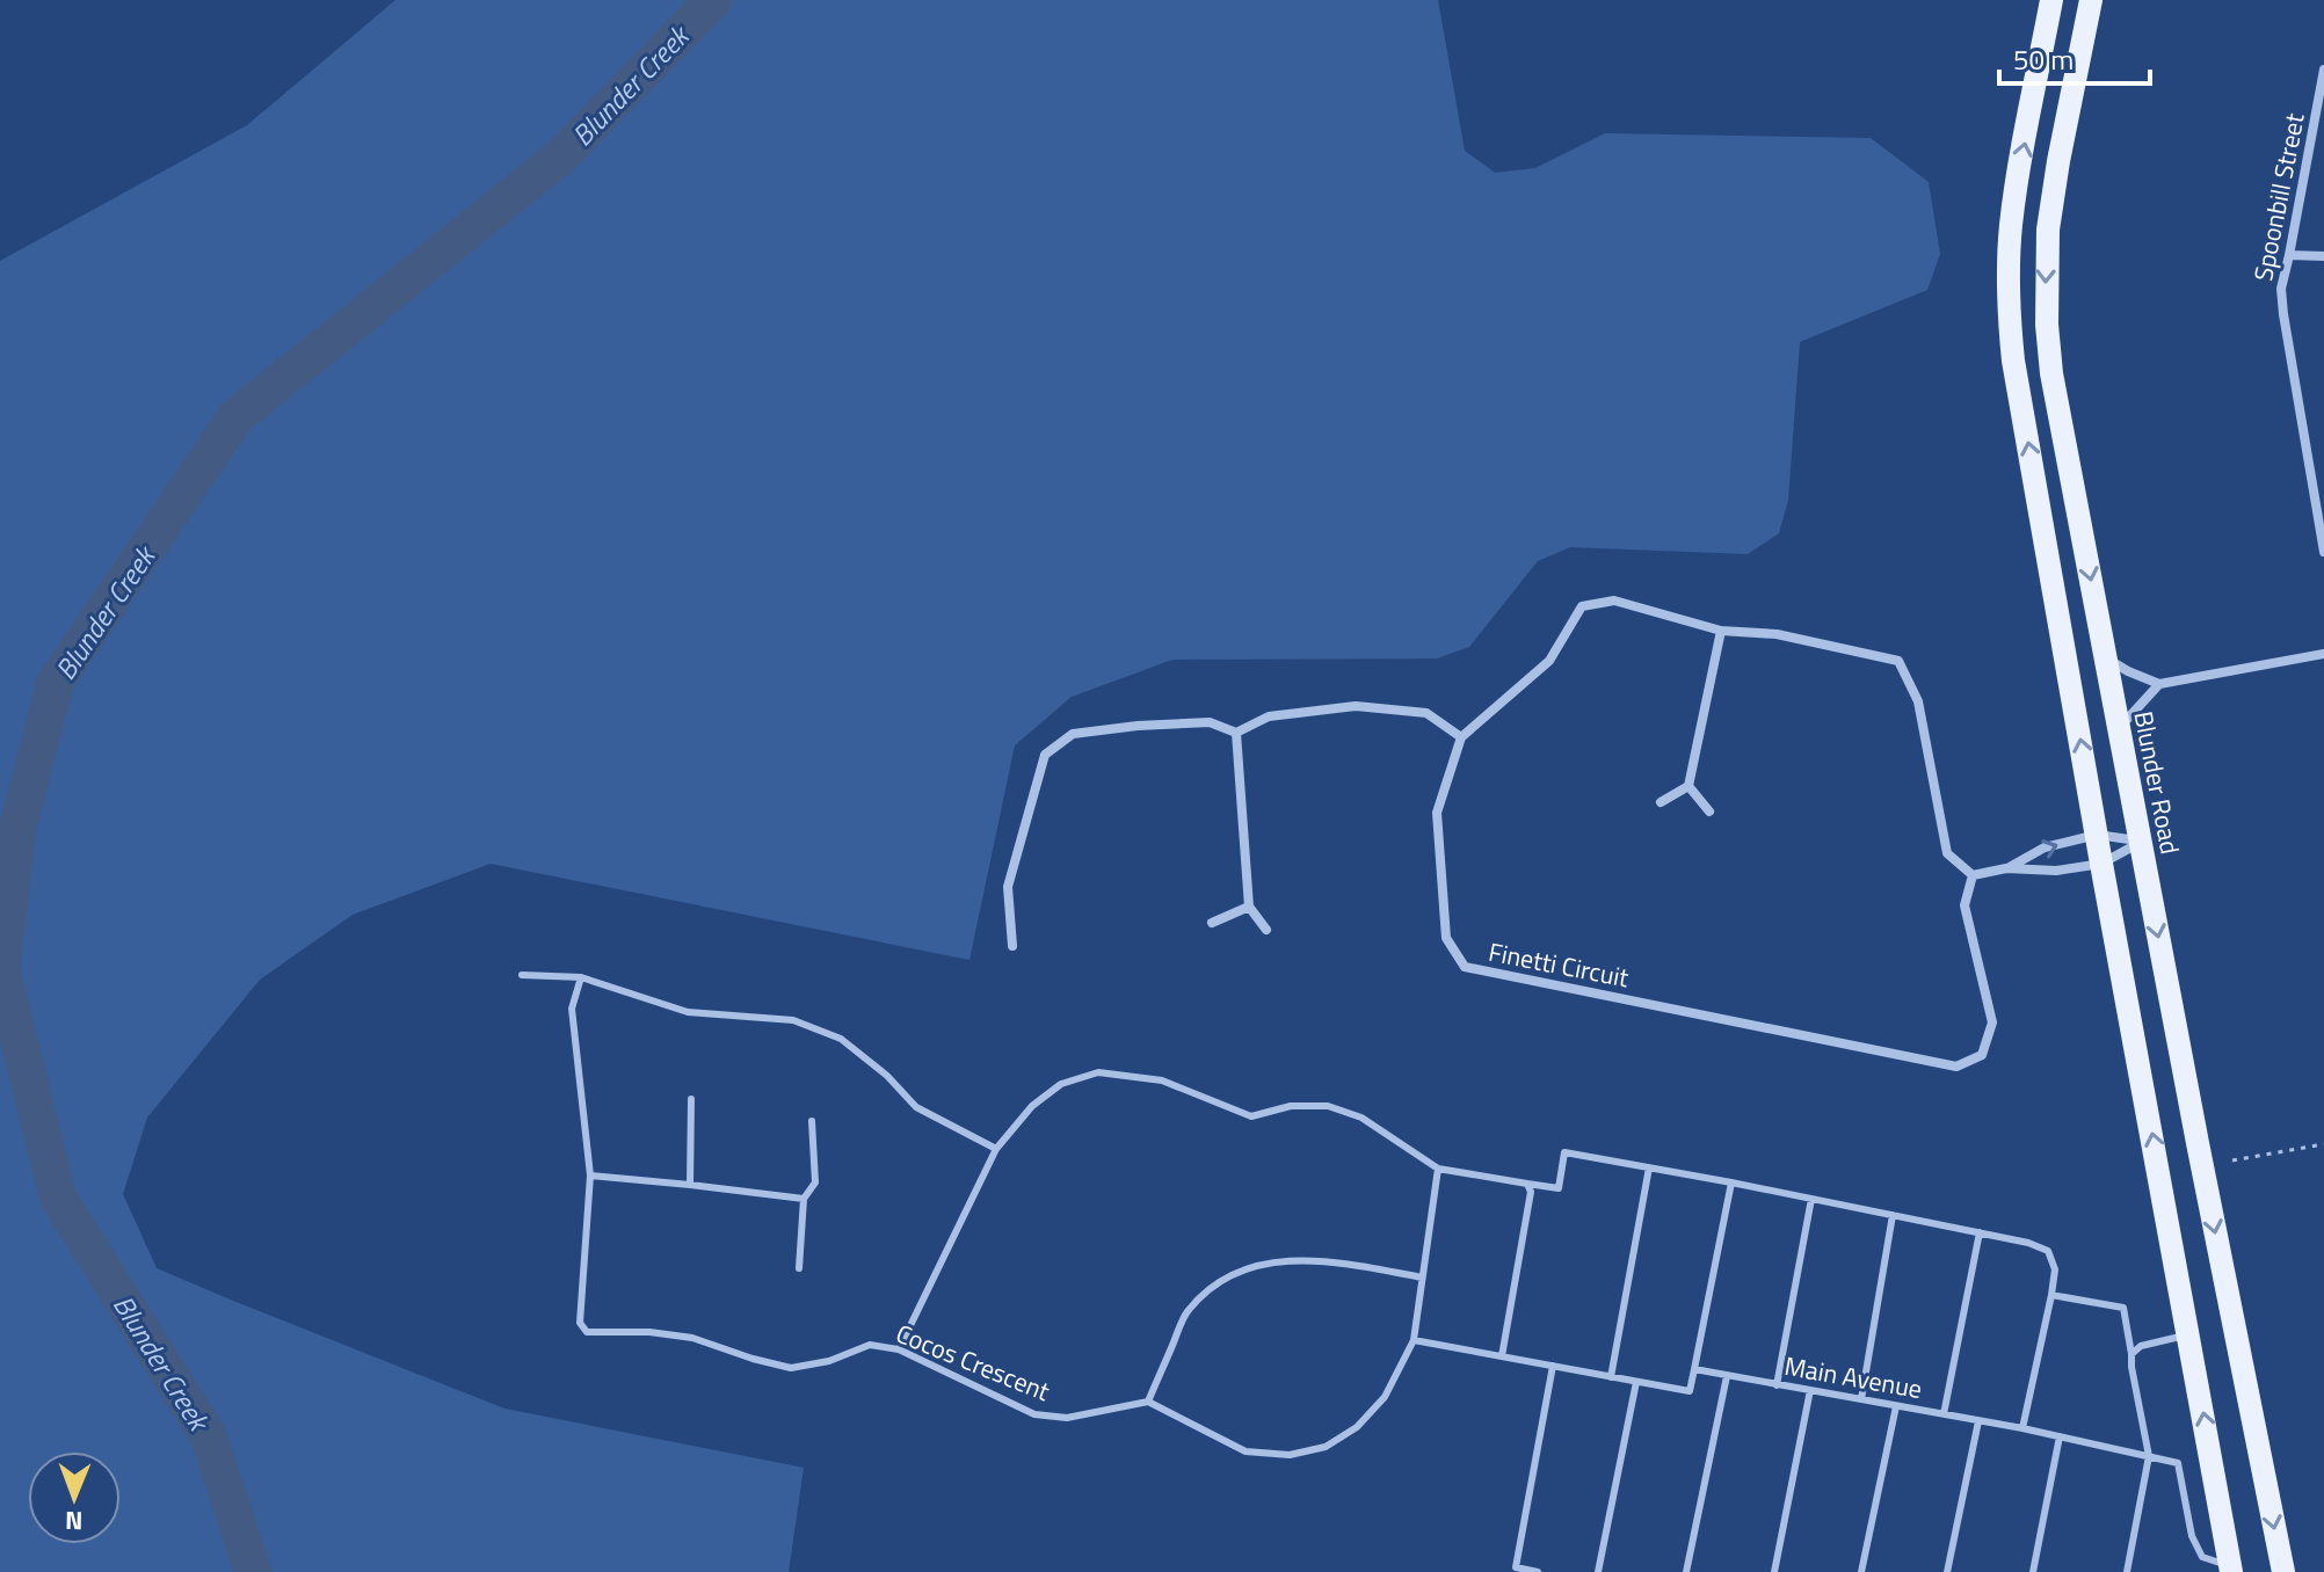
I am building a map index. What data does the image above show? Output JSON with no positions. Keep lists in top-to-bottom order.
{
  "streets": {
    "main road": ["Blunder Road"],
    "street": ["Spoonbill Street", "Finetti Circuit"],
    "lane": ["Cocos Crescent", "Main Avenue"]
  },
  "water": ["Blunder Creek"],
  "scale_bar": "50 m",
  "north": "bottom"
}
